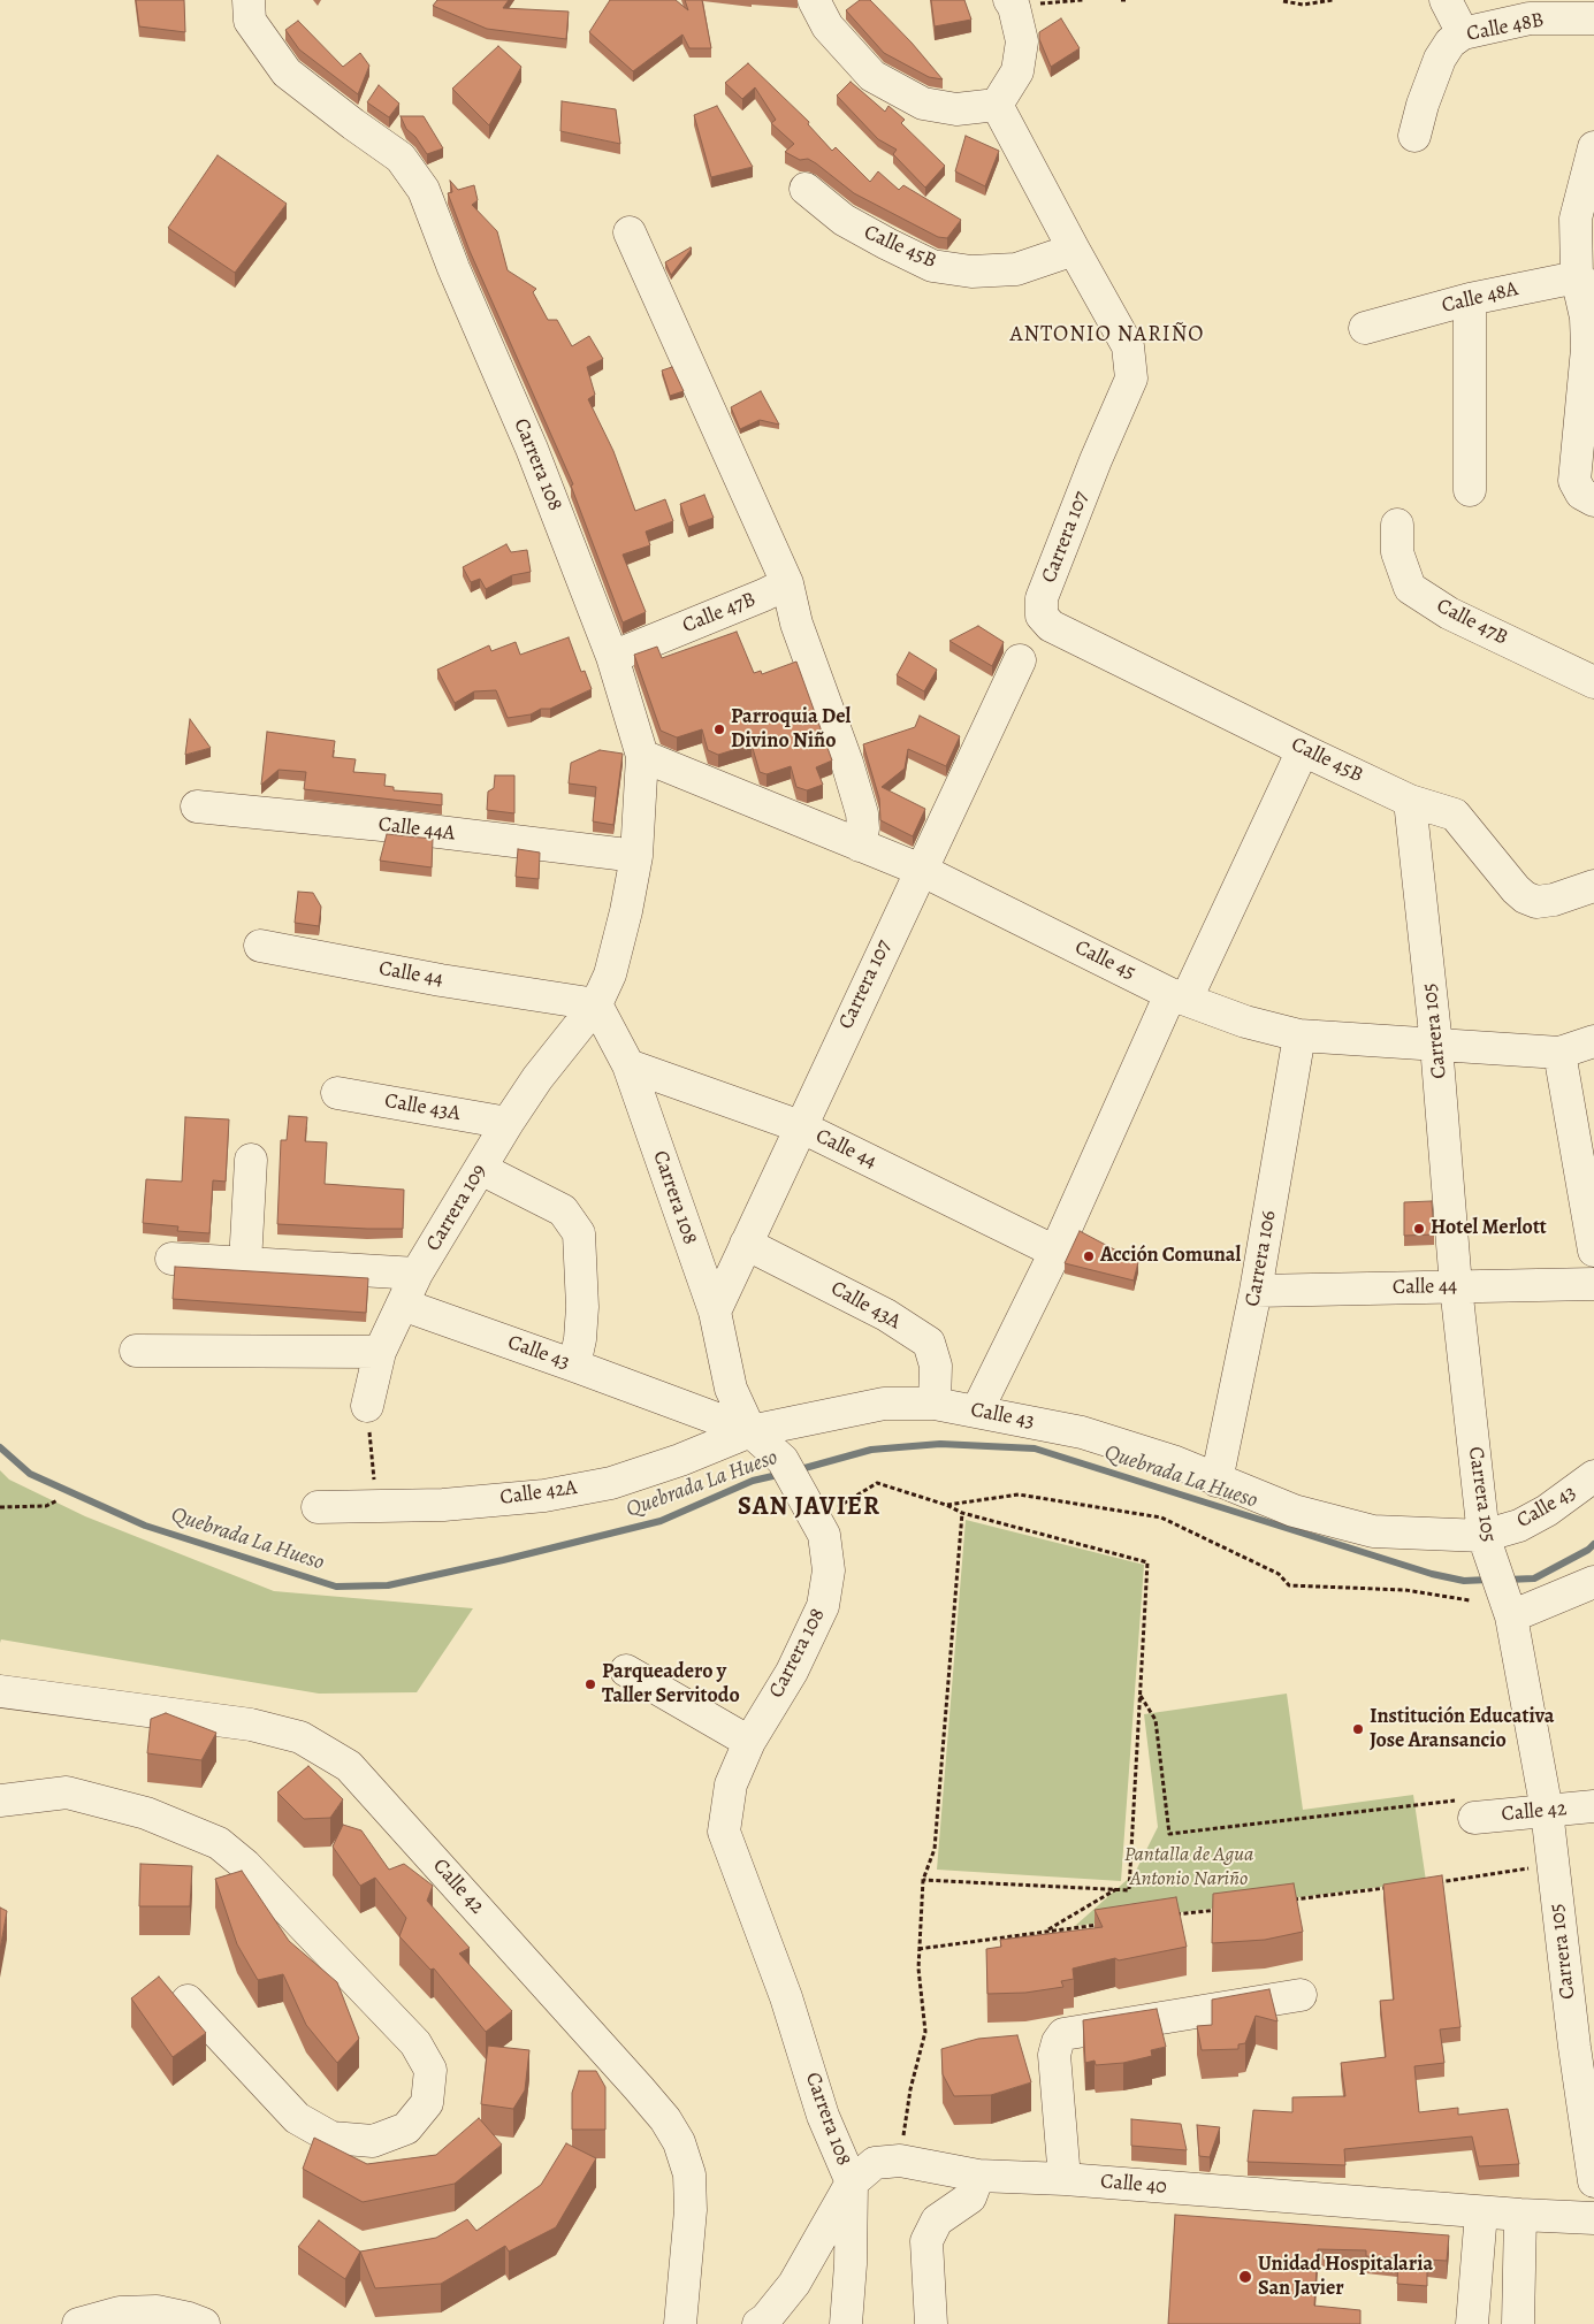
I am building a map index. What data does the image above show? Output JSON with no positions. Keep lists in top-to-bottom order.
{
  "streets": {
    "street": [
      "Calle 48B",
      "Calle 45B",
      "Calle 48A",
      "Carrera 108",
      "Carrera 107",
      "Calle 47B",
      "Calle 44A",
      "Calle 45",
      "Calle 44",
      "Carrera 105",
      "Calle 43A",
      "Carrera 109",
      "Carrera 106",
      "Calle 43",
      "Calle 42A",
      "Calle 42",
      "Calle 40"
    ]
  },
  "crossings": [
    ["Calle 45B", "Carrera 107"],
    ["Calle 45B", "Carrera 105"],
    ["Carrera 108", "Carrera 107"],
    ["Carrera 108", "Calle 47B"],
    ["Carrera 108", "Calle 44A"],
    ["Carrera 108", "Calle 45"],
    ["Carrera 108", "Calle 44"],
    ["Carrera 108", "Carrera 109"],
    ["Carrera 108", "Calle 43"],
    ["Carrera 108", "Calle 42A"],
    ["Carrera 108", "Calle 40"],
    ["Carrera 107", "Calle 45"],
    ["Carrera 107", "Calle 44"],
    ["Carrera 107", "Calle 43A"],
    ["Calle 45", "Carrera 105"],
    ["Calle 45", "Carrera 106"],
    ["Calle 44", "Carrera 105"],
    ["Calle 44", "Carrera 109"],
    ["Calle 44", "Carrera 106"],
    ["Carrera 105", "Calle 43"],
    ["Carrera 105", "Calle 42"],
    ["Calle 43A", "Carrera 109"],
    ["Calle 43A", "Calle 43"],
    ["Carrera 109", "Calle 43"],
    ["Carrera 106", "Calle 43"],
    ["Calle 43", "Calle 42A"]
  ],
  "districts": ["ANTONIO NARIÑO", "SAN JAVIER"],
  "water": ["Quebrada La Hueso"],
  "parks": ["Pantalla de Agua Antonio Nariño"],
  "places": [
    "Parroquia Del Divino Niño",
    "Hotel Merlott",
    "Acción Comunal",
    "Parqueadero y Taller Servitodo",
    "Institución Educativa Jose Aransancio",
    "Unidad Hospitalaria San Javier"
  ]
}
